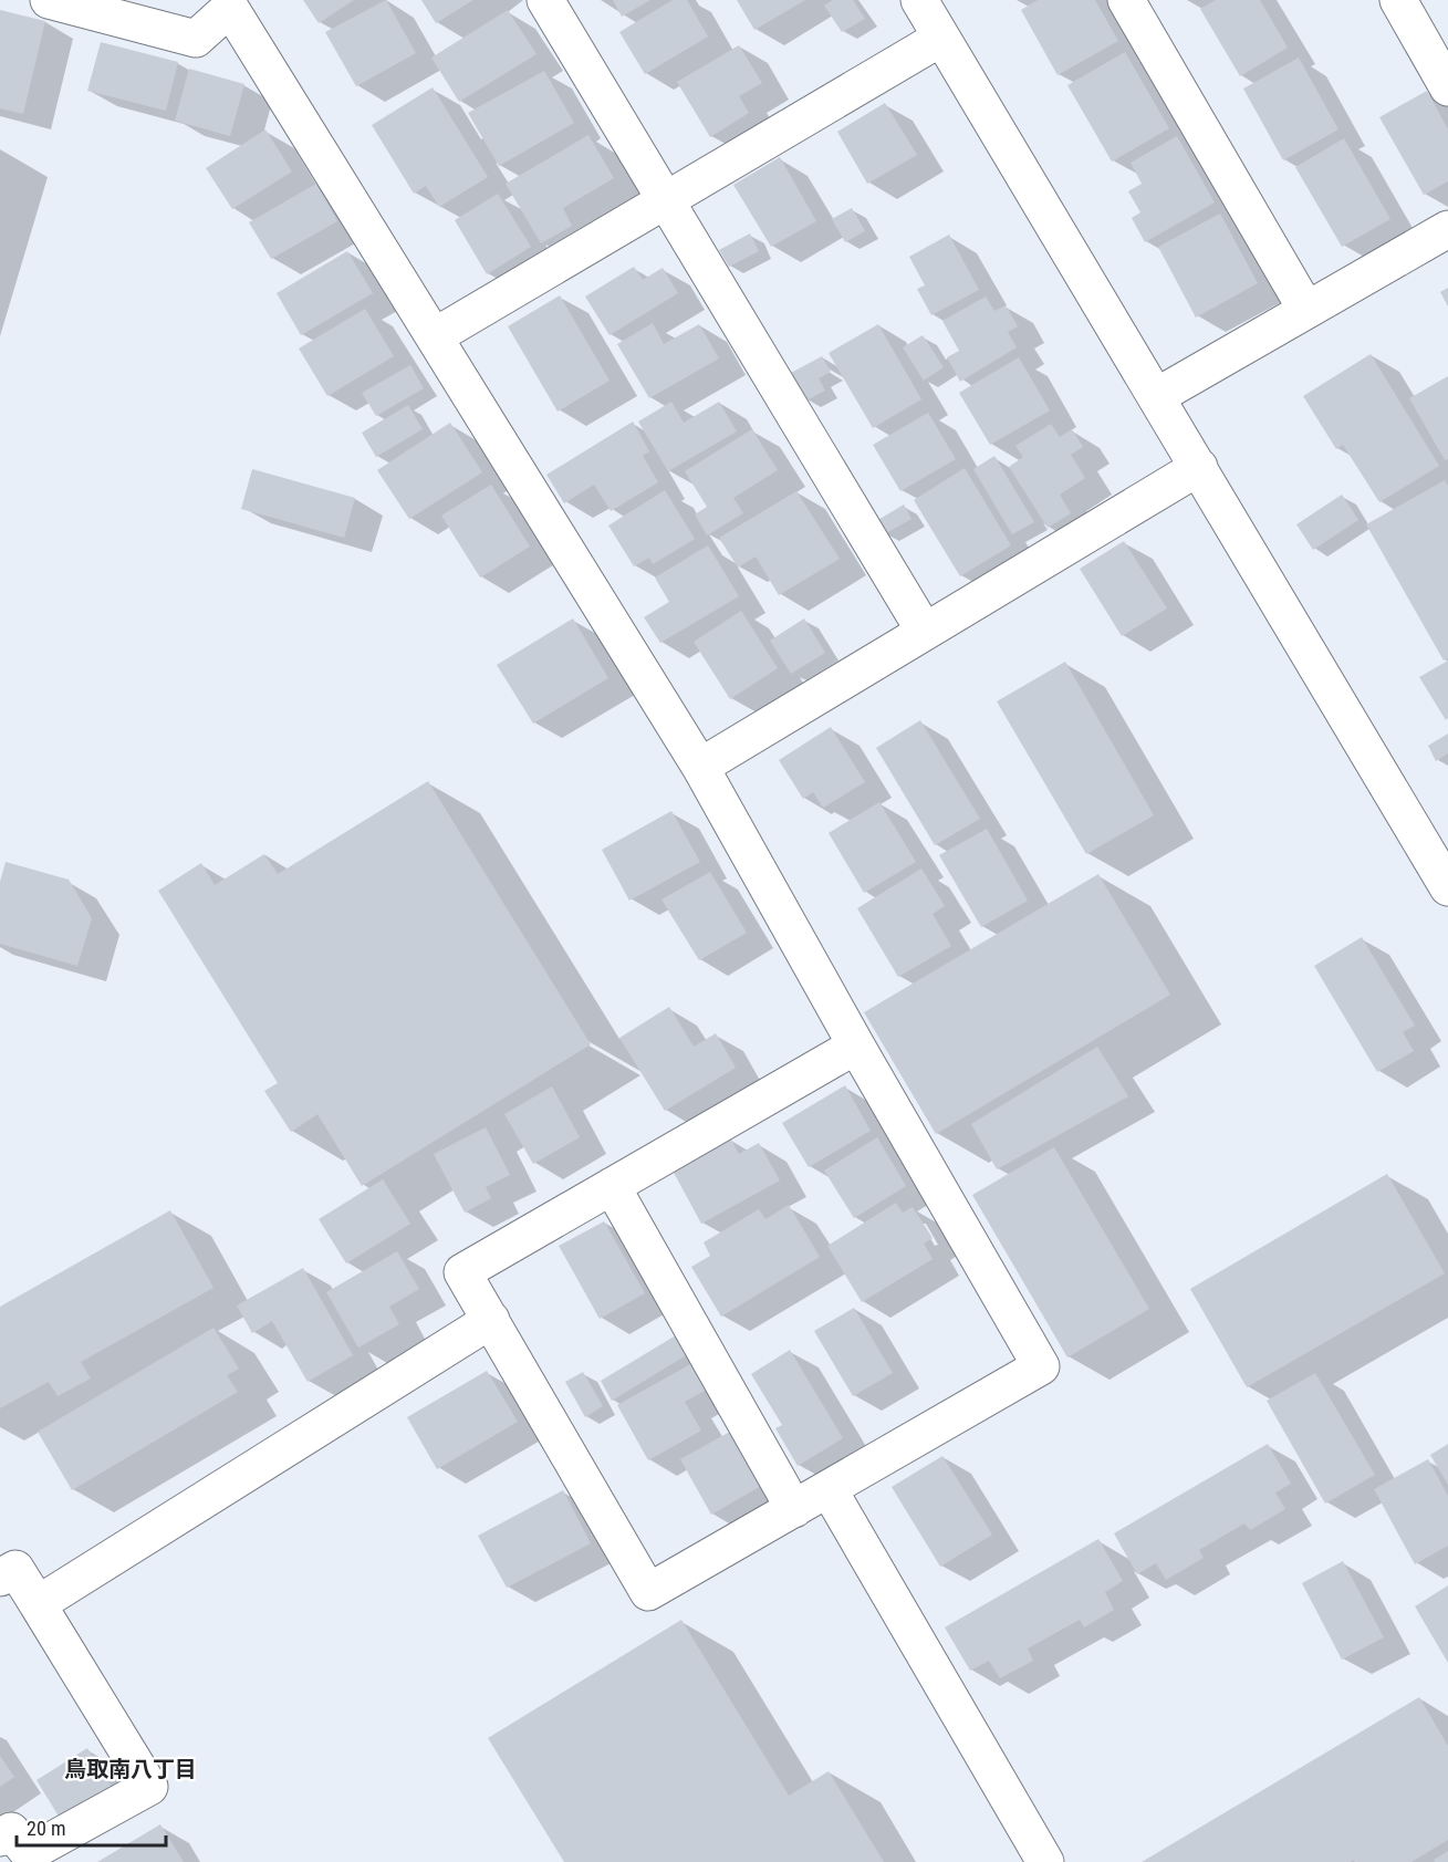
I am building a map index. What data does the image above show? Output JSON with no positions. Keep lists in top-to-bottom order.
{
  "districts": ["鳥取南八丁目"],
  "scale_bar": "20 m"
}
